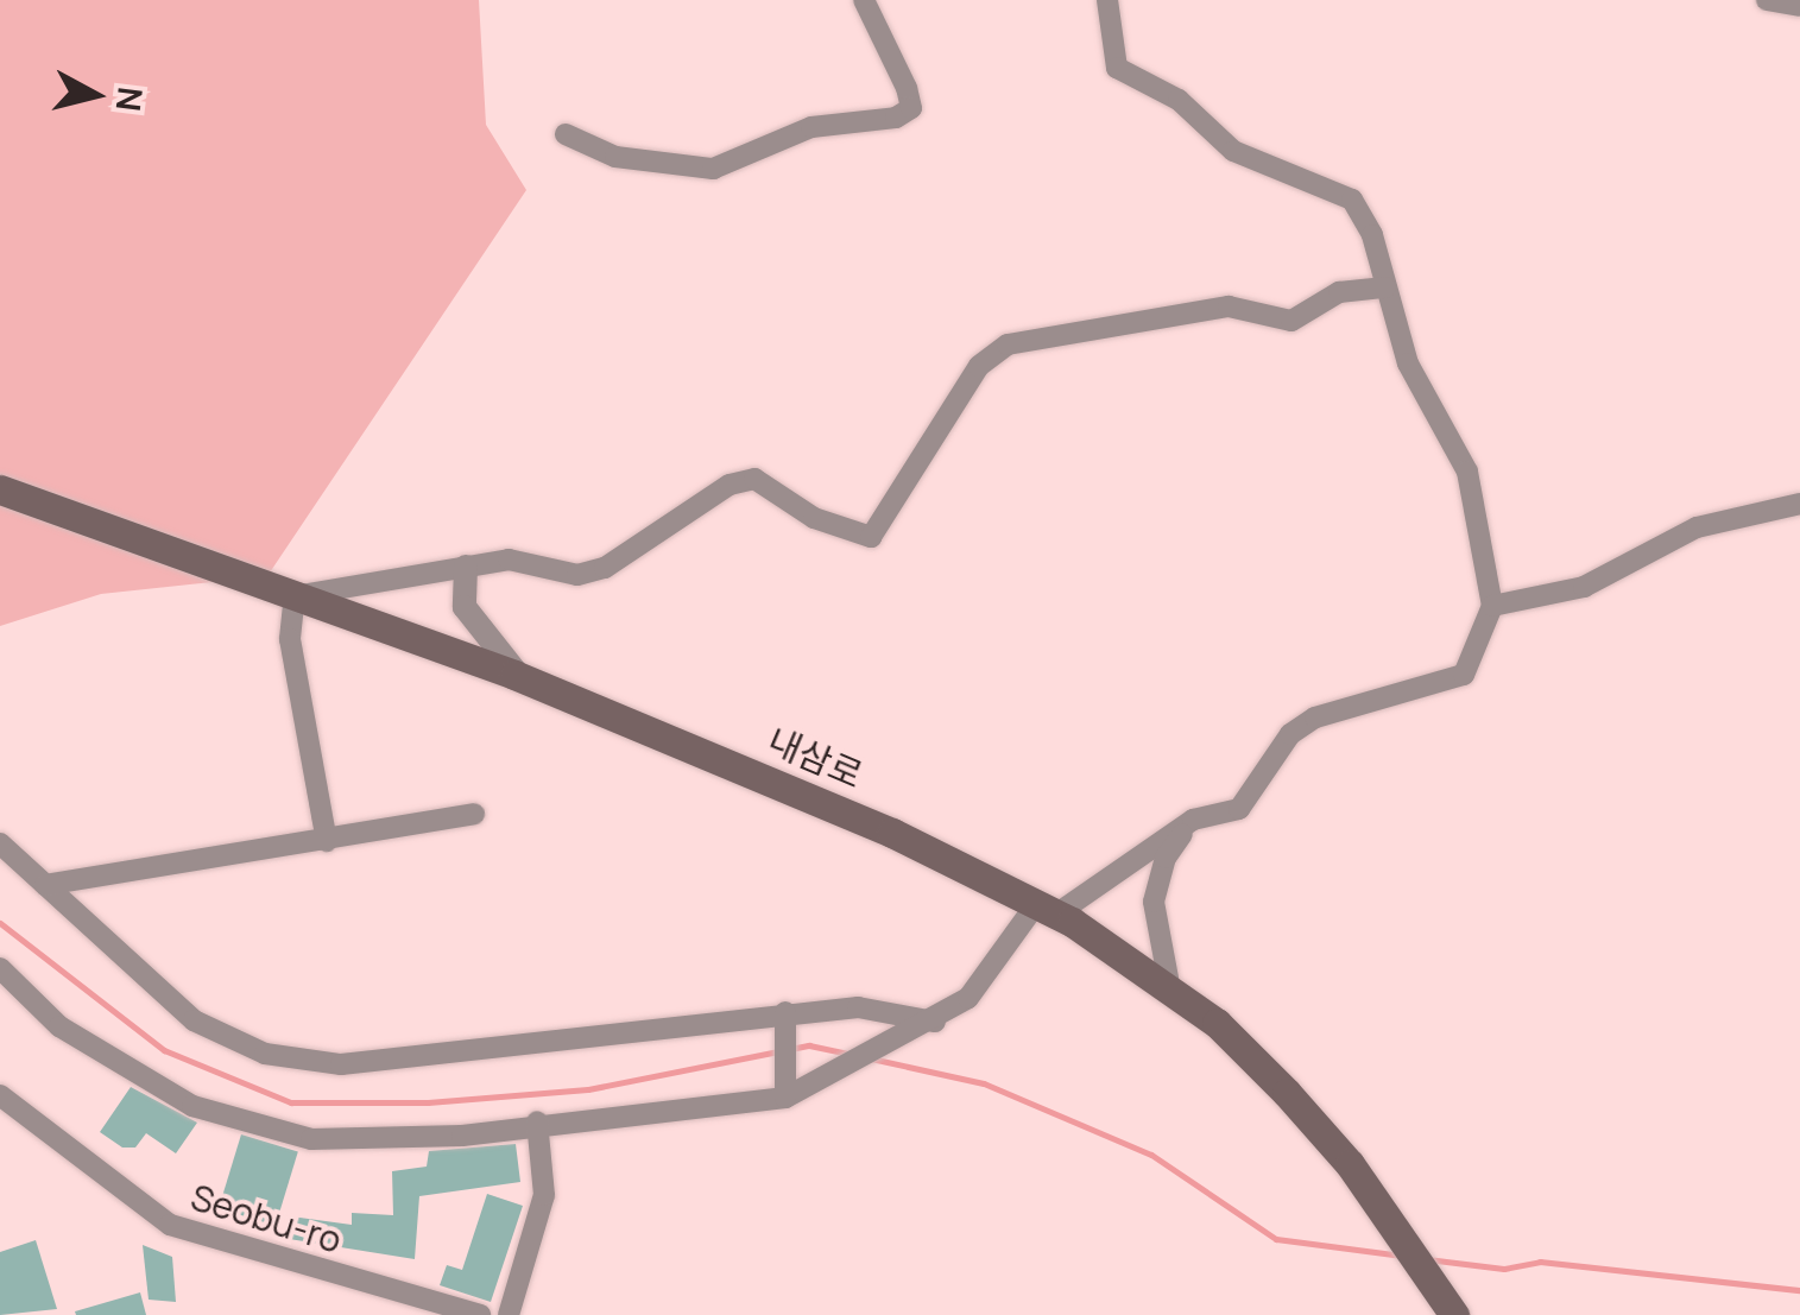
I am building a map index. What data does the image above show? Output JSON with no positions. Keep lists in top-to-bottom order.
{
  "streets": {
    "main road": ["내삼로"],
    "street": ["Seobu-ro"]
  },
  "north": "right"
}
